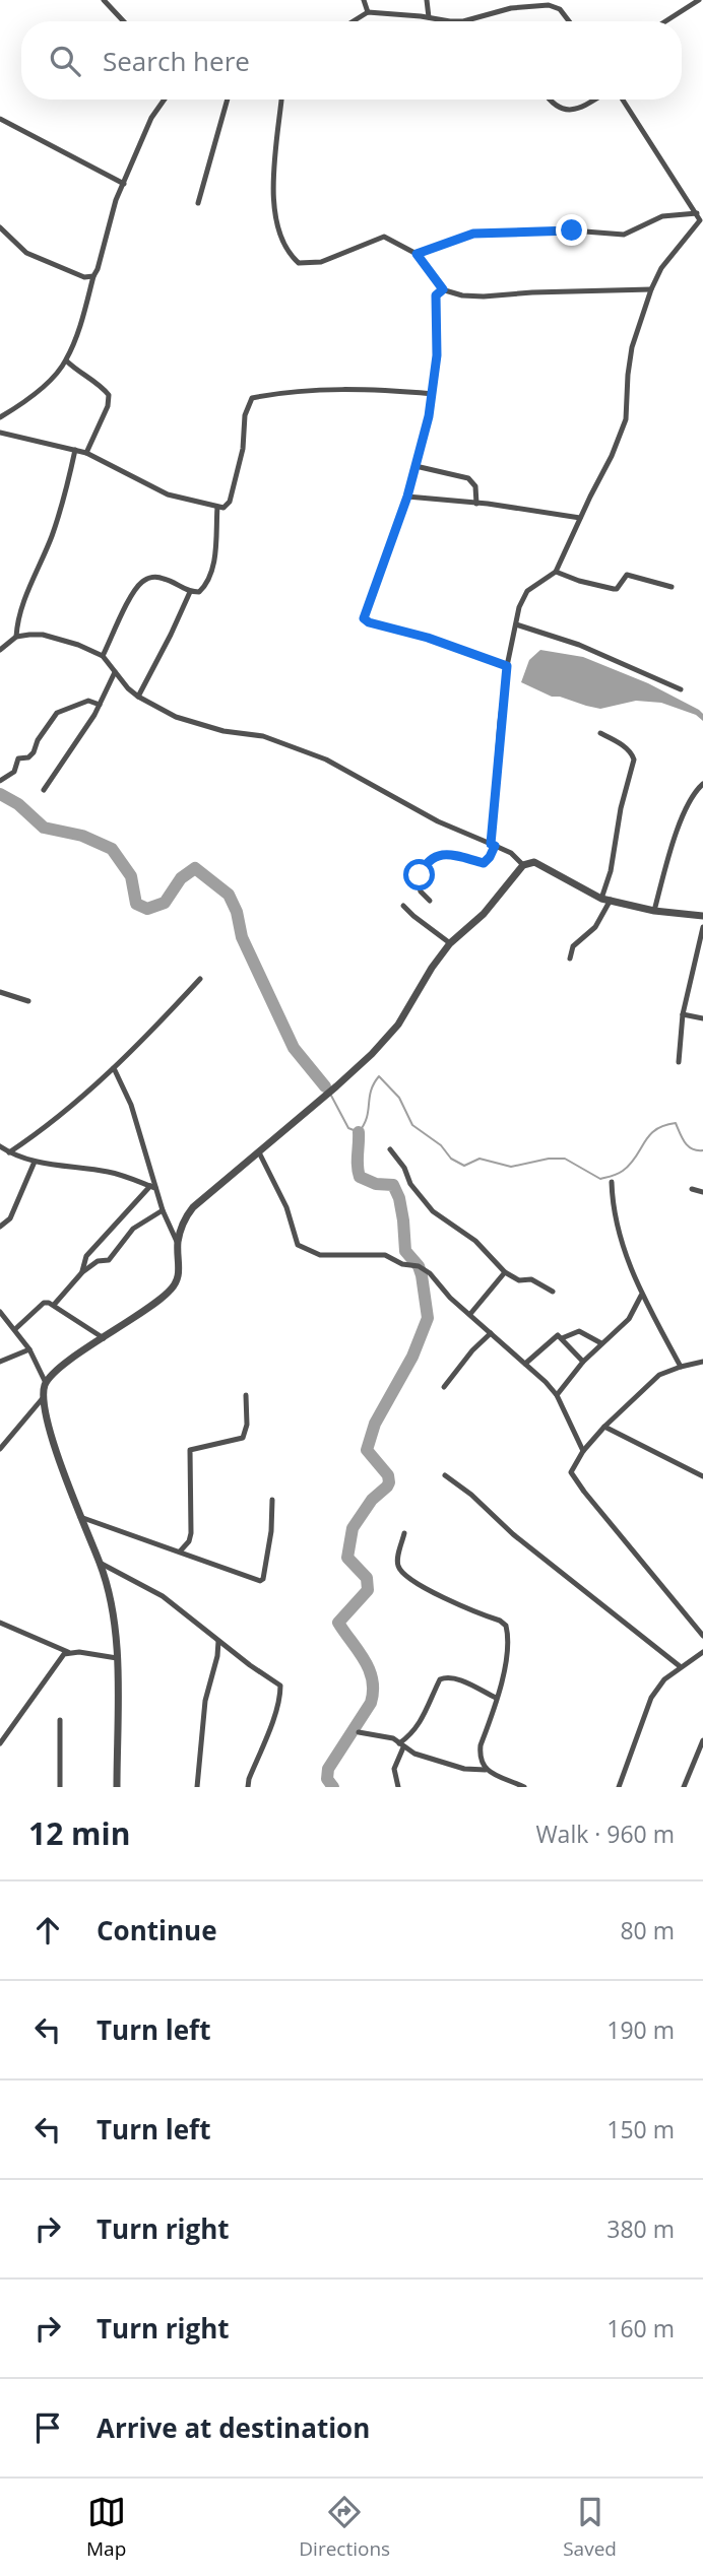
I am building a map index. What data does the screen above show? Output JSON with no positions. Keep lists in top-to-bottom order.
{
  "page": {
    "search": "Search here",
    "heading": ["12 min", "Walk · 960 m"],
    "list": [
      ["Continue", "80 m"],
      ["Turn left", "190 m"],
      ["Turn left", "150 m"],
      ["Turn right", "380 m"],
      ["Turn right", "160 m"],
      "Arrive at destination"
    ],
    "nav": ["Map", "Directions", "Saved"]
  }
}
